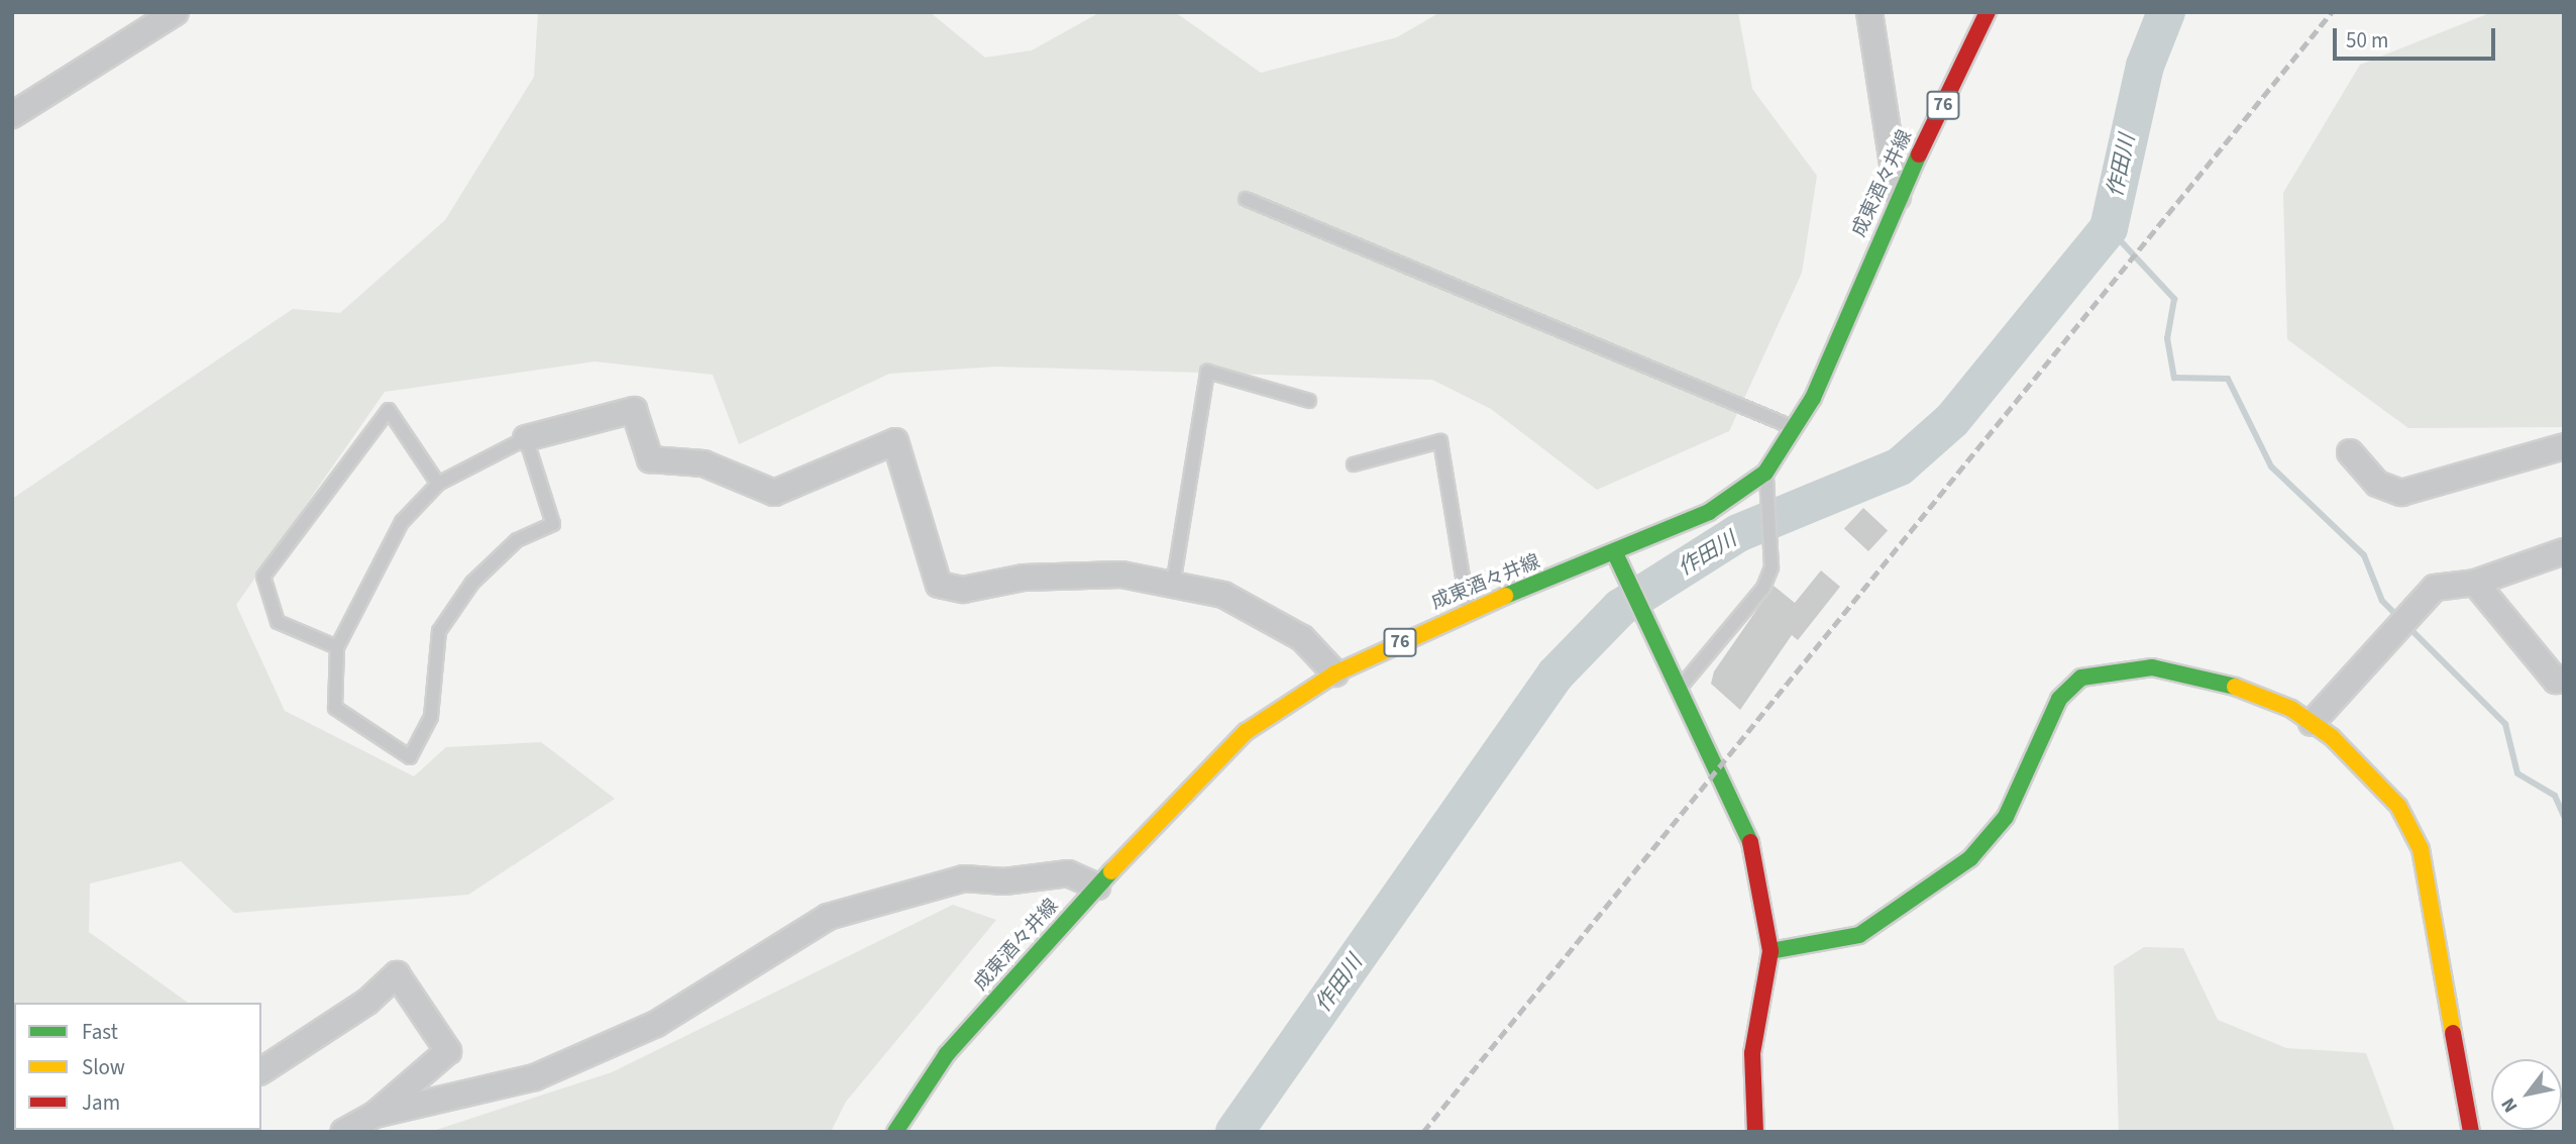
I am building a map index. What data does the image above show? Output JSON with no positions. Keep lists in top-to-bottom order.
{
  "streets": {
    "street": ["76", "成東酒々井線"]
  },
  "water": ["作田川"],
  "legend": ["Fast", "Slow", "Jam"],
  "scale_bar": "50 m",
  "north": "bottom left"
}
